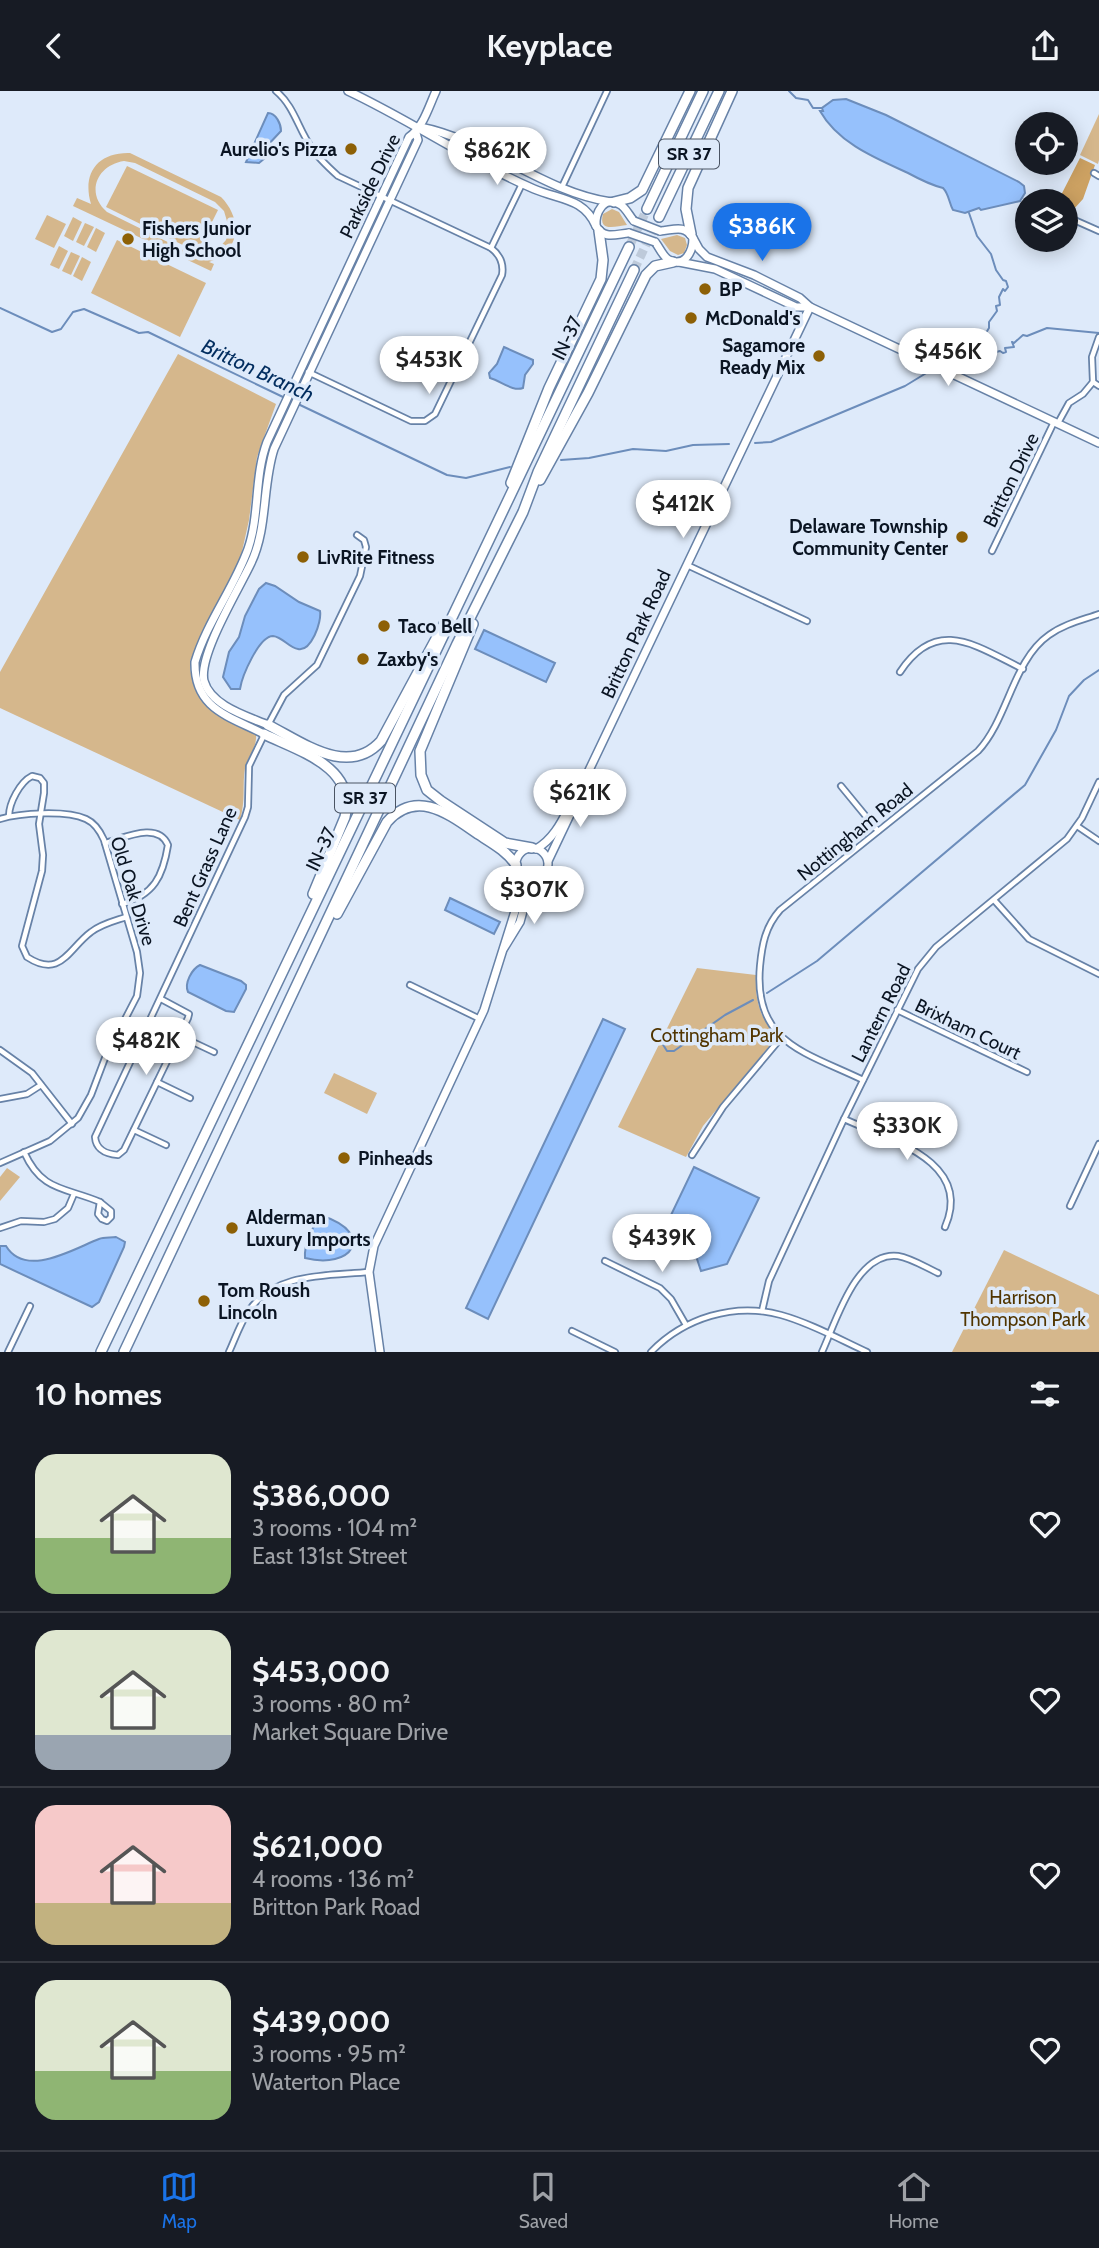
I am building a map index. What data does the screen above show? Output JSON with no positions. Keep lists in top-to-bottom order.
{
  "streets": {
    "highway": ["SR 37", "IN-37"],
    "street": [
      "Parkside Drive",
      "Britton Drive",
      "Britton Park Road",
      "Nottingham Road",
      "Bent Grass Lane",
      "Old Oak Drive",
      "Lantern Road",
      "Brixham Court"
    ]
  },
  "crossings": [
    ["Parkside Drive", "Bent Grass Lane"],
    ["Nottingham Road", "Lantern Road"],
    ["Lantern Road", "Brixham Court"]
  ],
  "water": ["Britton Branch"],
  "parks": ["Cottingham Park", "Harrison Thompson Park"],
  "places": [
    "Aurelio's Pizza",
    "Fishers Junior High School",
    "BP",
    "McDonald's",
    "Sagamore Ready Mix",
    "Delaware Township Community Center",
    "LivRite Fitness",
    "Taco Bell",
    "Zaxby's",
    "Pinheads",
    "Alderman Luxury Imports",
    "Tom Roush Lincoln"
  ],
  "page": {
    "header": "Keyplace",
    "price": [
      "$862K",
      "$386K",
      "$456K",
      "$453K",
      "$412K",
      "$621K",
      "$307K",
      "$482K",
      "$330K",
      "$439K"
    ],
    "heading": "10 homes",
    "list": [
      {
        "name": "$386,000",
        "note": "3 rooms · 104 m² · East 131st Street"
      },
      {
        "name": "$453,000",
        "note": "3 rooms · 80 m² · Market Square Drive"
      },
      {
        "name": "$621,000",
        "note": "4 rooms · 136 m² · Britton Park Road"
      },
      {
        "name": "$439,000",
        "note": "3 rooms · 95 m² · Waterton Place"
      }
    ],
    "tabs": ["Map", "Saved", "Home"]
  }
}
